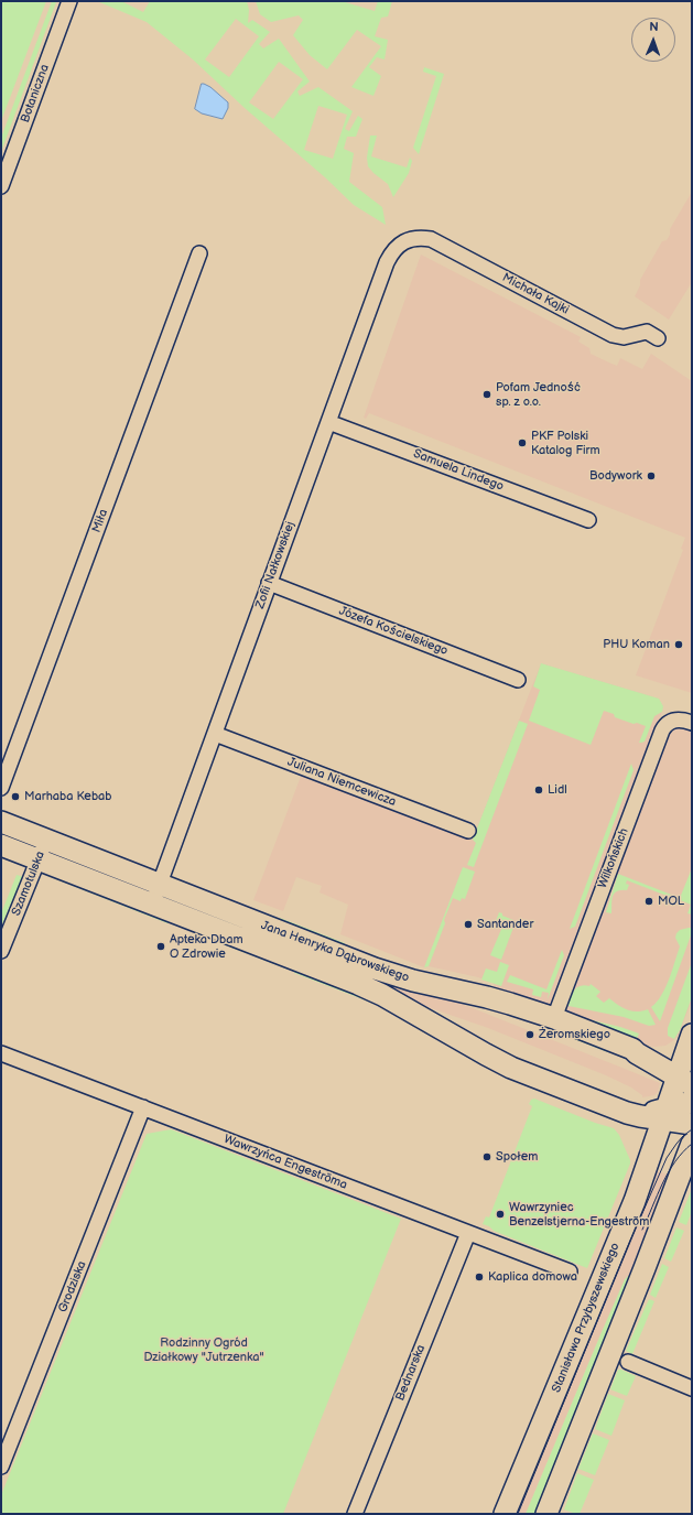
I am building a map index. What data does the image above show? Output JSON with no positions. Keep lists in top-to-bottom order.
{
  "streets": {
    "street": [
      "Botaniczna",
      "Michała Kajki",
      "Samuela Lindego",
      "Miła",
      "Zofii Nałkowskiej",
      "Józefa Kościelskiego",
      "Juliana Niemcewicza",
      "Wilkońskich",
      "Szamotulska",
      "Jana Henryka Dąbrowskiego",
      "Wawrzyńca Engeströma",
      "Grodziska",
      "Stanisława Przybyszewskiego",
      "Bednarska"
    ]
  },
  "crossings": [
    ["Michała Kajki", "Zofii Nałkowskiej"],
    ["Samuela Lindego", "Zofii Nałkowskiej"],
    ["Zofii Nałkowskiej", "Józefa Kościelskiego"],
    ["Zofii Nałkowskiej", "Juliana Niemcewicza"],
    ["Zofii Nałkowskiej", "Jana Henryka Dąbrowskiego"],
    ["Wilkońskich", "Jana Henryka Dąbrowskiego"],
    ["Szamotulska", "Jana Henryka Dąbrowskiego"],
    ["Jana Henryka Dąbrowskiego", "Stanisława Przybyszewskiego"],
    ["Wawrzyńca Engeströma", "Grodziska"],
    ["Wawrzyńca Engeströma", "Bednarska"]
  ],
  "parks": ["Rodzinny Ogród Działkowy \"Jutrzenka\""],
  "places": [
    "Pofam Jedność sp. z o.o.",
    "PKF Polski Katalog Firm",
    "Bodywork",
    "PHU Koman",
    "Lidl",
    "Marhaba Kebab",
    "MOL",
    "Santander",
    "Apteka Dbam O Zdrowie",
    "Żeromskiego",
    "Społem",
    "Wawrzyniec Benzelstjerna-Engeström",
    "Kaplica domowa"
  ],
  "north": "top"
}
